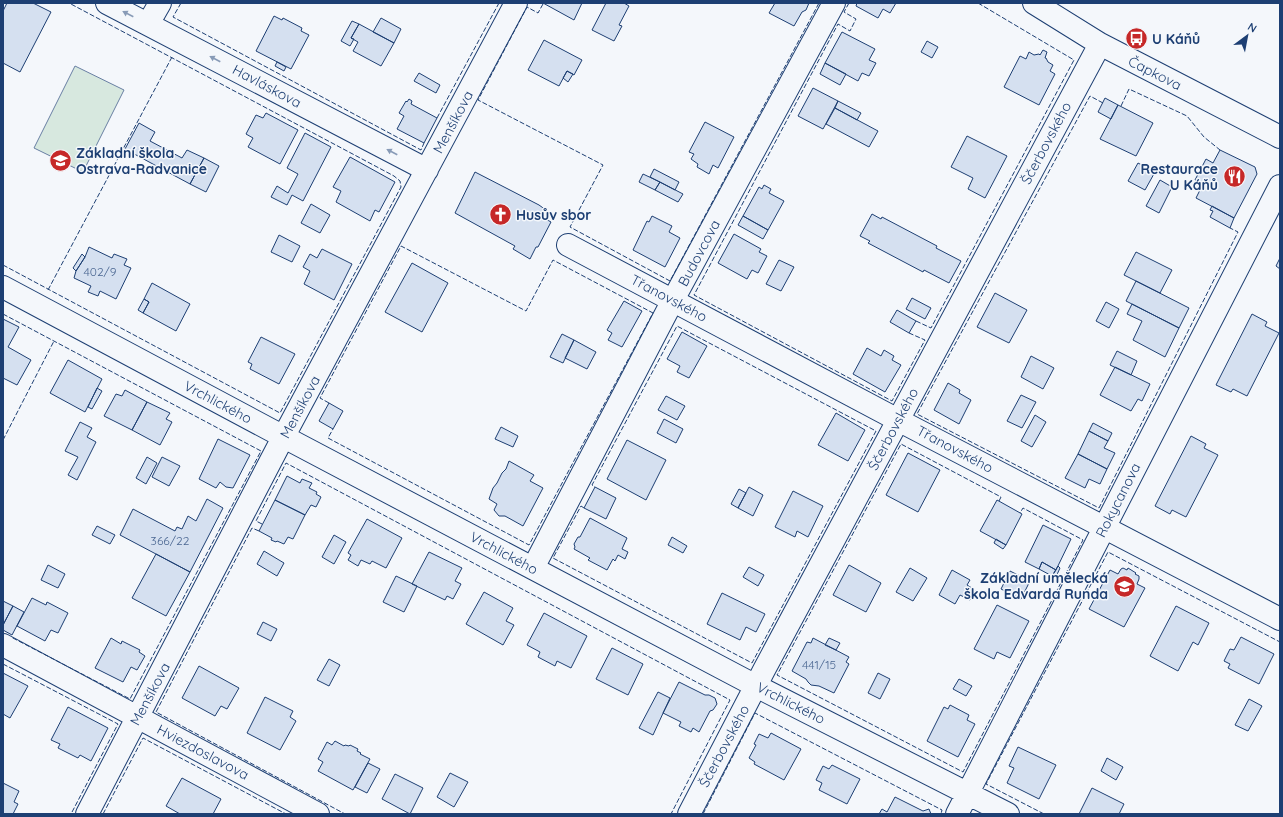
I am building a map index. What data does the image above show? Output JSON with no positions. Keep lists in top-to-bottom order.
{
  "streets": {
    "street": [
      "Čapkova",
      "Havláskova",
      "Menšíkova",
      "Ščerbovského",
      "Budovcova",
      "Třanovského",
      "Vrchlického",
      "Rokycanova",
      "Hviezdoslavova"
    ]
  },
  "crossings": [
    ["Čapkova", "Ščerbovského"],
    ["Havláskova", "Menšíkova"],
    ["Menšíkova", "Vrchlického"],
    ["Menšíkova", "Hviezdoslavova"],
    ["Ščerbovského", "Třanovského"],
    ["Ščerbovského", "Vrchlického"],
    ["Budovcova", "Třanovského"],
    ["Budovcova", "Vrchlického"],
    ["Třanovského", "Rokycanova"],
    ["Vrchlického", "Rokycanova"]
  ],
  "one_way": ["Havláskova"],
  "places": {
    "bus stop": ["U Káňů"],
    "school or university": ["Základní škola Ostrava-Radvanice", "Základní umělecká škola Edvarda Runda"],
    "restaurant": ["Restaurace U Káňů"],
    "church": ["Husův sbor"]
  },
  "house_numbers": ["402/9", "366/22", "441/15"],
  "north": "top right"
}
